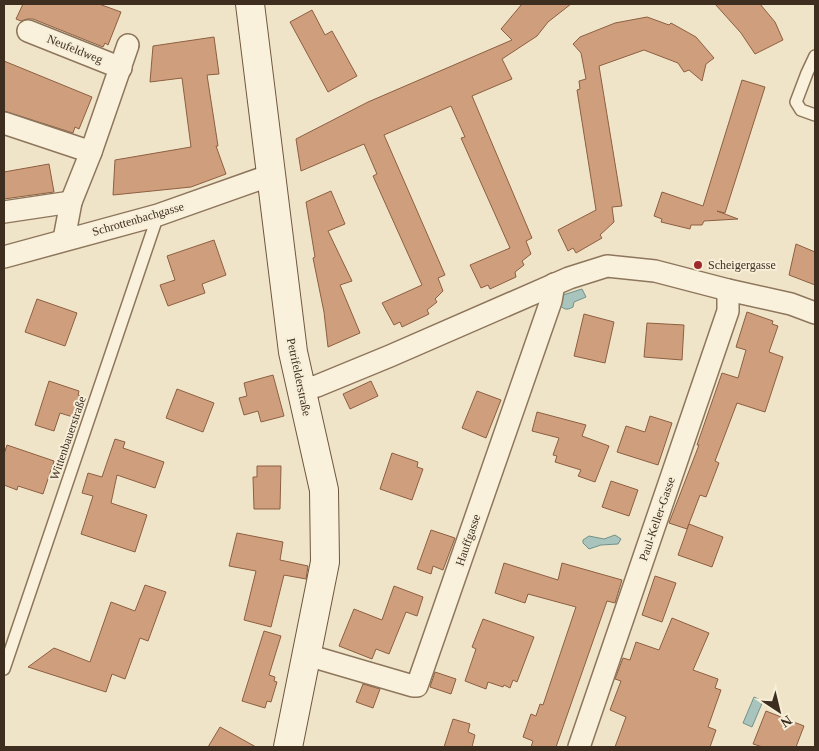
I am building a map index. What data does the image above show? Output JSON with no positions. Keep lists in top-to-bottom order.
{
  "streets": {
    "main road": ["Petrifelderstraße"],
    "street": [
      "Neufeldweg",
      "Schrottenbachgasse",
      "Paul-Keller-Gasse",
      "Hauffgasse"
    ],
    "lane": ["Wittenbauerstraße"]
  },
  "crossings": [
    ["Schrottenbachgasse", "Petrifelderstraße"],
    ["Schrottenbachgasse", "Wittenbauerstraße"],
    ["Petrifelderstraße", "Hauffgasse"]
  ],
  "places": ["Scheigergasse"],
  "north": "bottom right"
}
